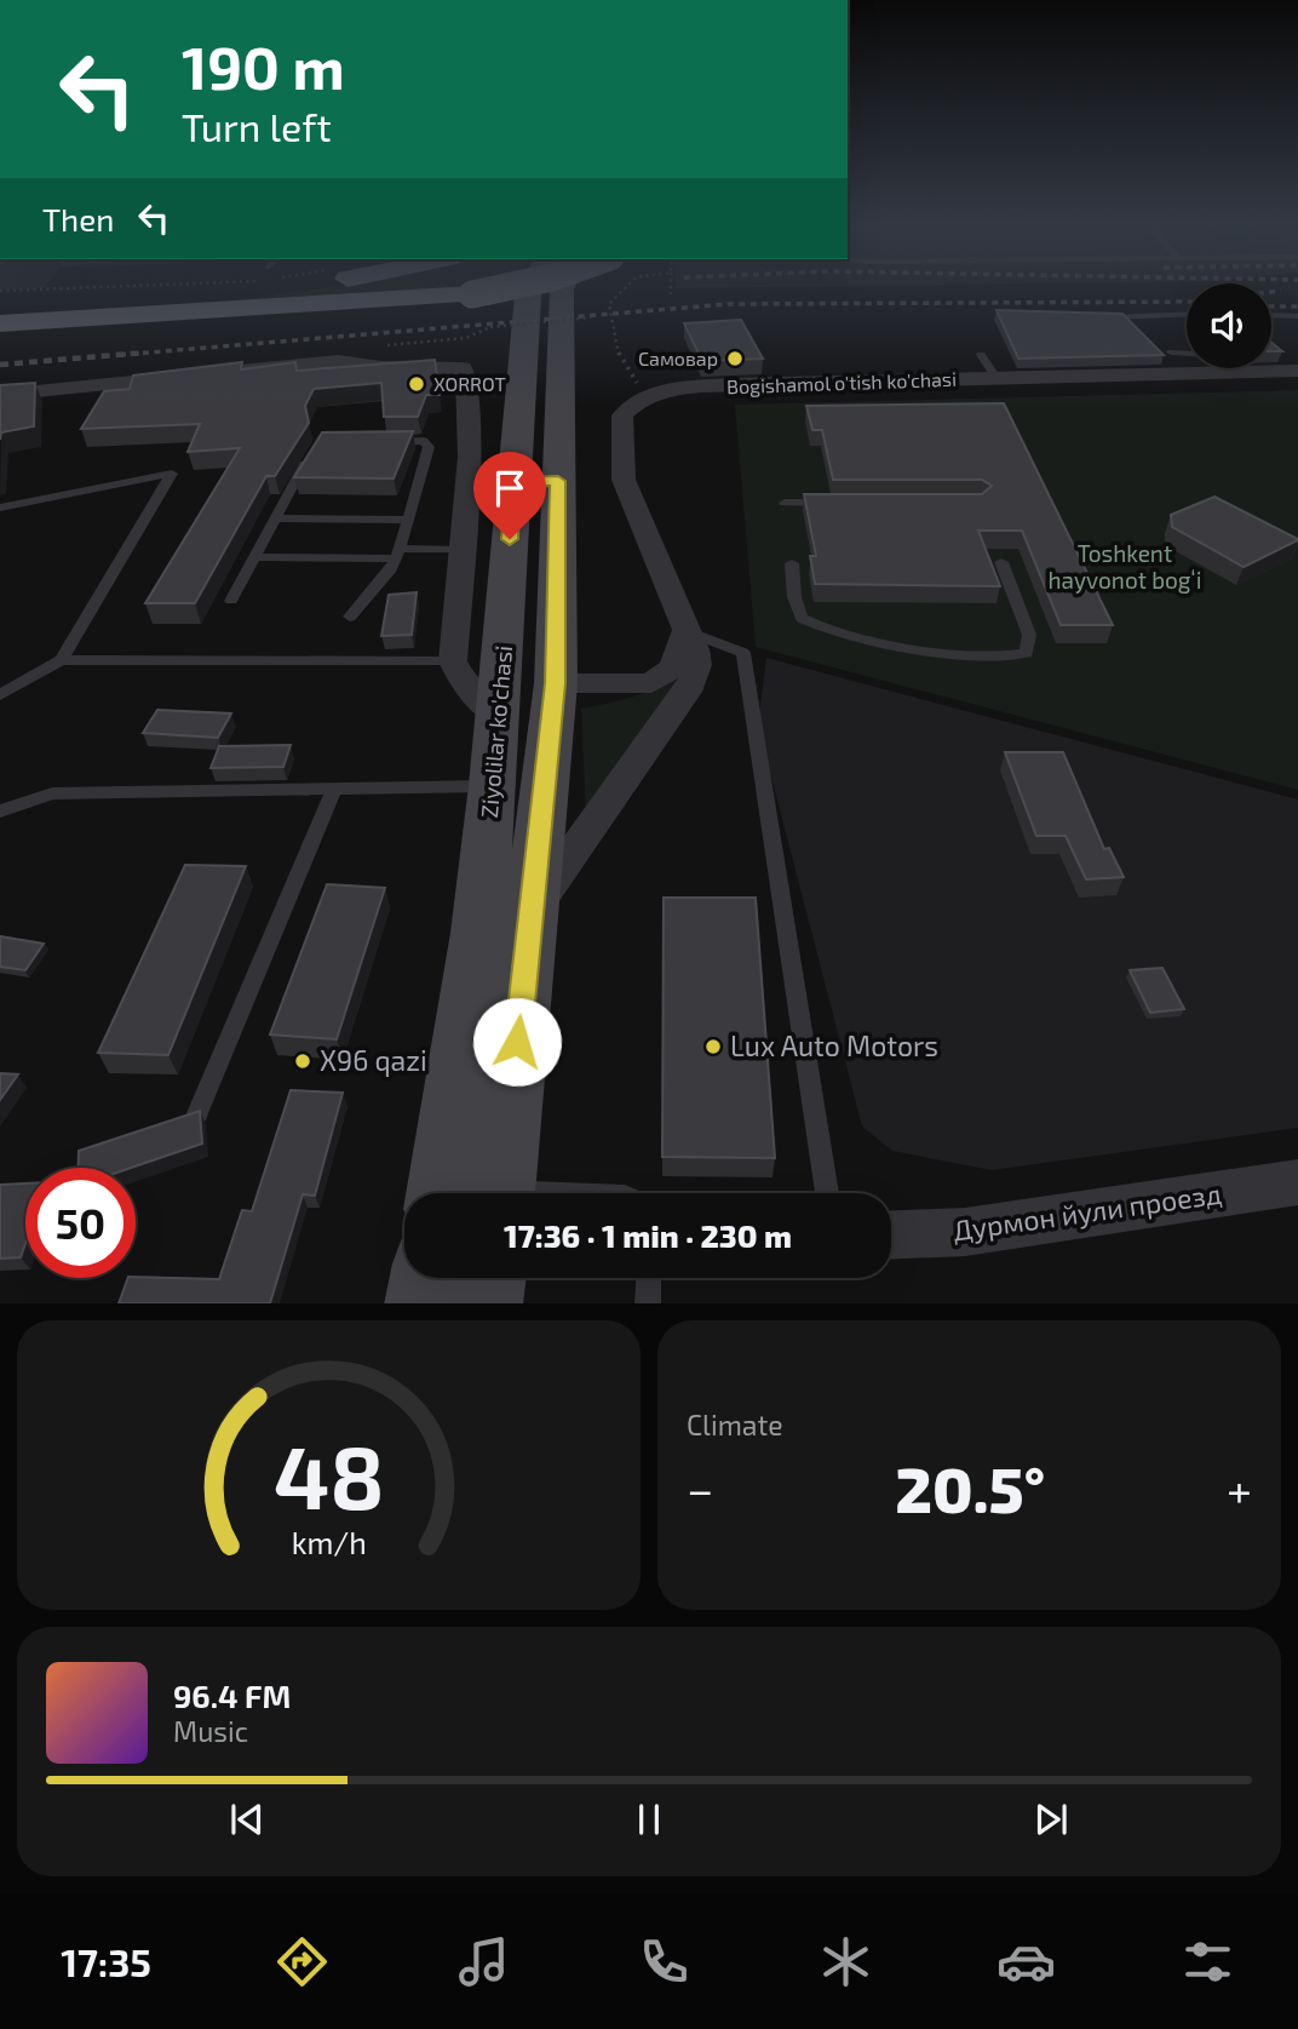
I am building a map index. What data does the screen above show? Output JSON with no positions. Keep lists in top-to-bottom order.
{
  "streets": {
    "main road": ["Ziyolilar ko'chasi"],
    "street": ["Bogishamol o'tish ko'chasi", "Дурмон йули проезд"]
  },
  "parks": ["Toshkent hayvonot bogʻi"],
  "places": [
    "Самовар",
    "XORROT",
    "Lux Auto Motors",
    "X96 qazi"
  ],
  "page": {
    "turn": ["190 m", "Turn left"],
    "then": "Then",
    "limit": "50",
    "trip": "17:36 · 1 min · 230 m",
    "tile": "Climate",
    "heat": ["−", "20.5°", "+"],
    "song": ["96.4 FM", "Music"],
    "tabs": "17:35",
    "gauge": ["48", "km/h"]
  }
}
